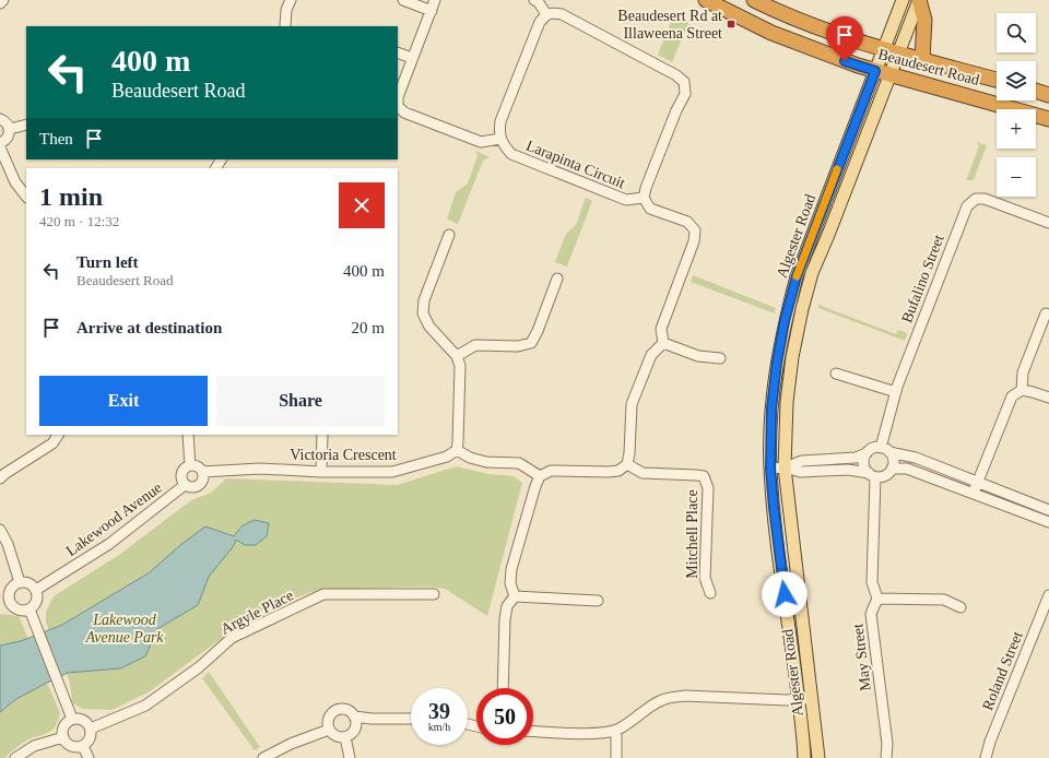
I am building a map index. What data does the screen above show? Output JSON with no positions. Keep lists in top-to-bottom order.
{
  "streets": {
    "highway": ["Beaudesert Road"],
    "main road": ["Algester Road"],
    "street": [
      "Larapinta Circuit",
      "Bufalino Street",
      "Victoria Crescent",
      "Lakewood Avenue",
      "Mitchell Place",
      "Argyle Place",
      "May Street",
      "Roland Street"
    ]
  },
  "crossings": [
    ["Beaudesert Road", "Algester Road"],
    ["Victoria Crescent", "Lakewood Avenue"]
  ],
  "parks": ["Lakewood Avenue Park"],
  "places": {
    "transit": ["Beaudesert Rd at Illaweena Street"]
  },
  "page": {
    "map_buttons": ["+", "−"],
    "turn": ["400 m", "Beaudesert Road"],
    "then": "Then",
    "heading": ["1 min", "420 m · 12:32"],
    "list": [
      {
        "name": "Turn left",
        "note": "Beaudesert Road",
        "value": "400 m"
      },
      {
        "name": "Arrive at destination",
        "value": "20 m"
      }
    ],
    "buttons": ["Exit", "Share"],
    "speed": "39 km/h",
    "limit": "50"
  }
}
